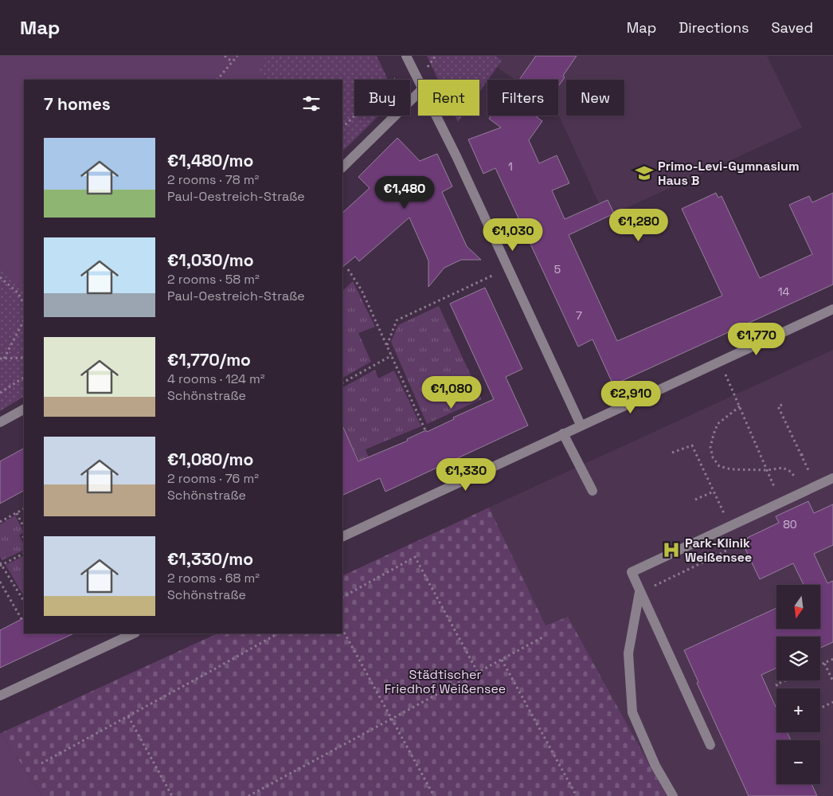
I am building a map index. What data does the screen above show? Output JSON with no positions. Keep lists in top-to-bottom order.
{
  "parks": ["Städtischer Friedhof Weißensee"],
  "places": {
    "school or university": ["Primo-Levi-Gymnasium Haus B"],
    "hospital": ["Park-Klinik Weißensee"]
  },
  "house_numbers": [
    "1",
    "5",
    "14",
    "7",
    "80"
  ],
  "north": "bottom",
  "page": {
    "header": "Map",
    "nav": ["Map", "Directions", "Saved"],
    "chip": [
      "Buy",
      "Rent",
      "Filters",
      "New"
    ],
    "heading": "7 homes",
    "list": [
      {
        "name": "€1,480/mo",
        "note": "2 rooms · 78 m² · Paul-Oestreich-Straße"
      },
      {
        "name": "€1,030/mo",
        "note": "2 rooms · 58 m² · Paul-Oestreich-Straße"
      },
      {
        "name": "€1,770/mo",
        "note": "4 rooms · 124 m² · Schönstraße"
      },
      {
        "name": "€1,080/mo",
        "note": "2 rooms · 76 m² · Schönstraße"
      },
      {
        "name": "€1,330/mo",
        "note": "2 rooms · 68 m² · Schönstraße"
      }
    ],
    "price": [
      "€1,480",
      "€1,280",
      "€1,030",
      "€1,770",
      "€1,080",
      "€2,910",
      "€1,330"
    ],
    "map_buttons": ["+", "−"]
  }
}
